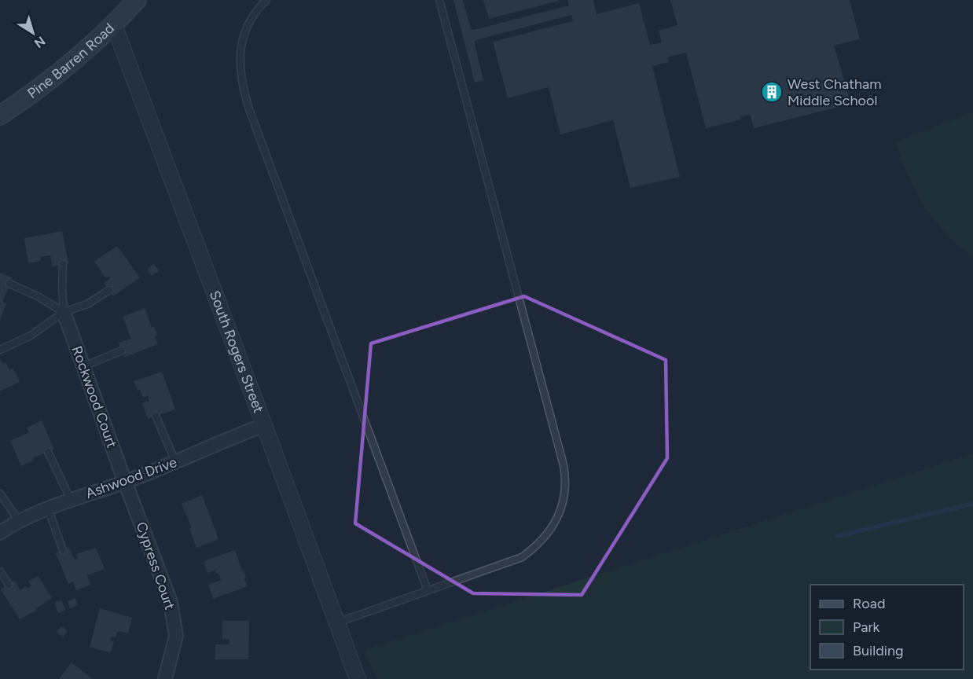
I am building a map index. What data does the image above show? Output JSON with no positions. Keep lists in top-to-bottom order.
{
  "streets": {
    "main road": ["Pine Barren Road"],
    "street": [
      "South Rogers Street",
      "Rockwood Court",
      "Ashwood Drive",
      "Cypress Court"
    ]
  },
  "crossings": [
    ["Pine Barren Road", "South Rogers Street"],
    ["South Rogers Street", "Ashwood Drive"],
    ["Rockwood Court", "Ashwood Drive"],
    ["Rockwood Court", "Cypress Court"],
    ["Ashwood Drive", "Cypress Court"]
  ],
  "places": {
    "building": ["West Chatham Middle School"]
  },
  "legend": ["Road", "Park", "Building"],
  "north": "bottom right"
}
